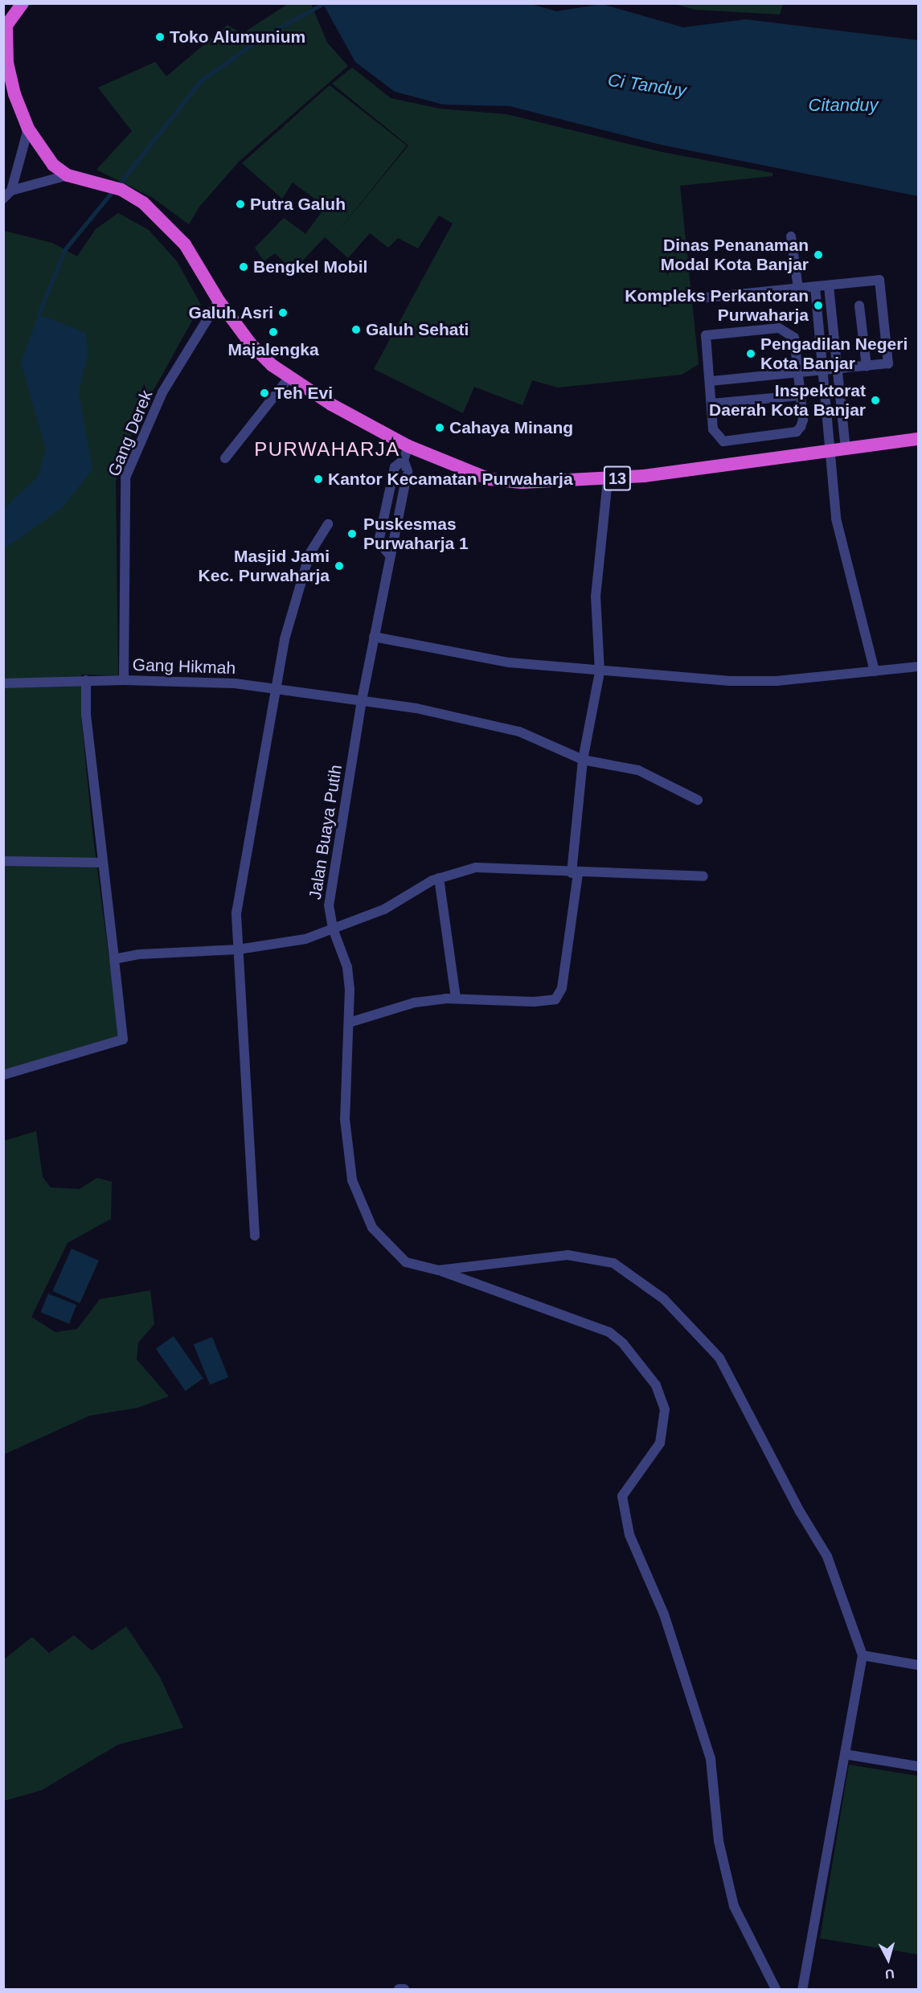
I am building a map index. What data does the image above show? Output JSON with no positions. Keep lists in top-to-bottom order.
{
  "streets": {
    "highway": ["13"],
    "street": ["Gang Derek", "Gang Hikmah", "Jalan Buaya Putih"]
  },
  "crossings": [
    ["Gang Derek", "13"],
    ["Gang Derek", "Gang Hikmah"],
    ["13", "Jalan Buaya Putih"],
    ["Gang Hikmah", "Jalan Buaya Putih"]
  ],
  "districts": ["PURWAHARJA"],
  "water": ["Ci Tanduy", "Citanduy"],
  "places": [
    "Toko Alumunium",
    "Putra Galuh",
    "Dinas Penanaman Modal Kota Banjar",
    "Bengkel Mobil",
    "Kompleks Perkantoran Purwaharja",
    "Galuh Asri",
    "Galuh Sehati",
    "Majalengka",
    "Pengadilan Negeri Kota Banjar",
    "Teh Evi",
    "Inspektorat Daerah Kota Banjar",
    "Cahaya Minang",
    "Kantor Kecamatan Purwaharja",
    "Puskesmas Purwaharja 1",
    "Masjid Jami Kec. Purwaharja"
  ],
  "north": "bottom"
}
